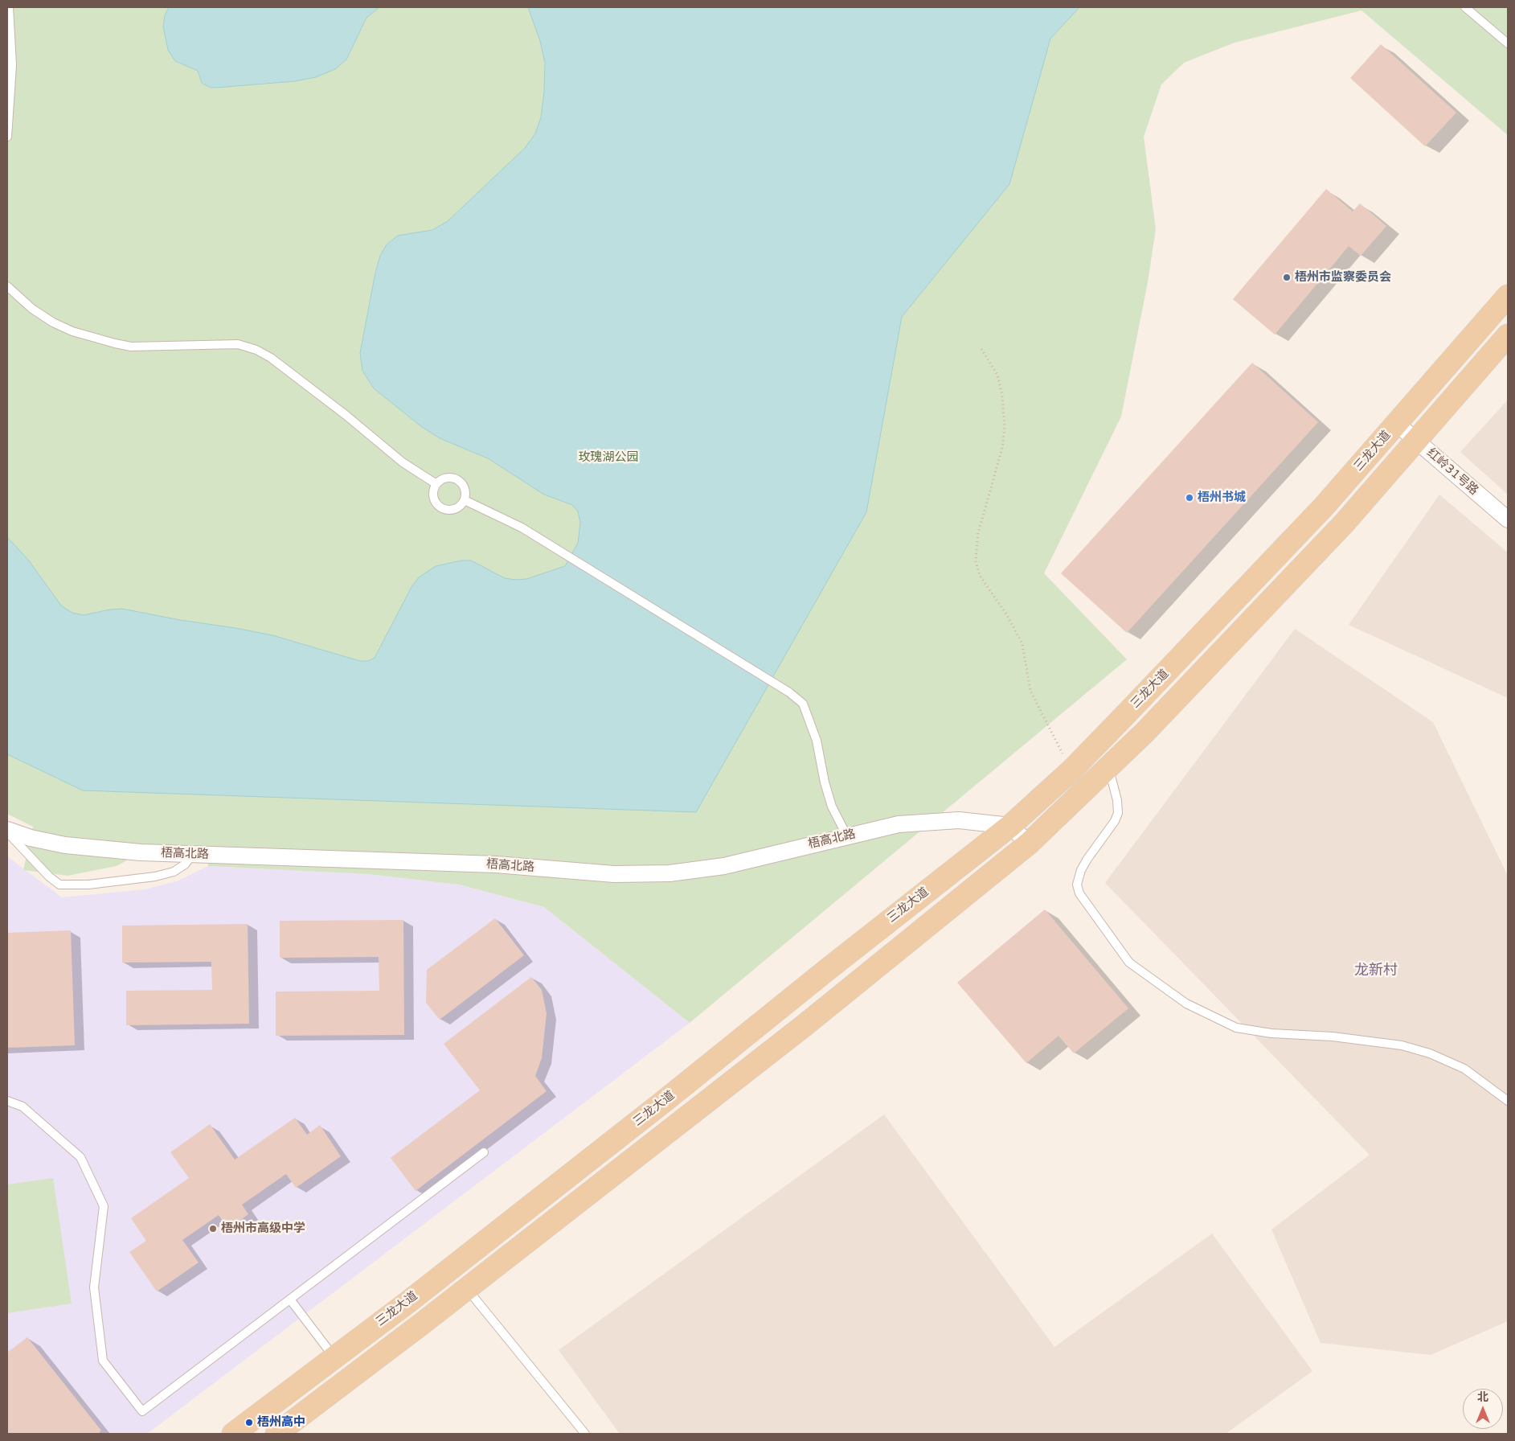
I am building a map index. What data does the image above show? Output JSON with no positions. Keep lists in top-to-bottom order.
{
  "streets": {
    "main road": ["三龙大道"],
    "street": ["红岭31号路", "梧高北路"]
  },
  "crossings": [
    ["三龙大道", "红岭31号路"],
    ["三龙大道", "梧高北路"]
  ],
  "districts": ["龙新村"],
  "parks": ["玫瑰湖公园"],
  "places": [
    "梧州市监察委员会",
    "梧州书城",
    "梧州市高级中学",
    "梧州高中"
  ],
  "north": "top"
}
